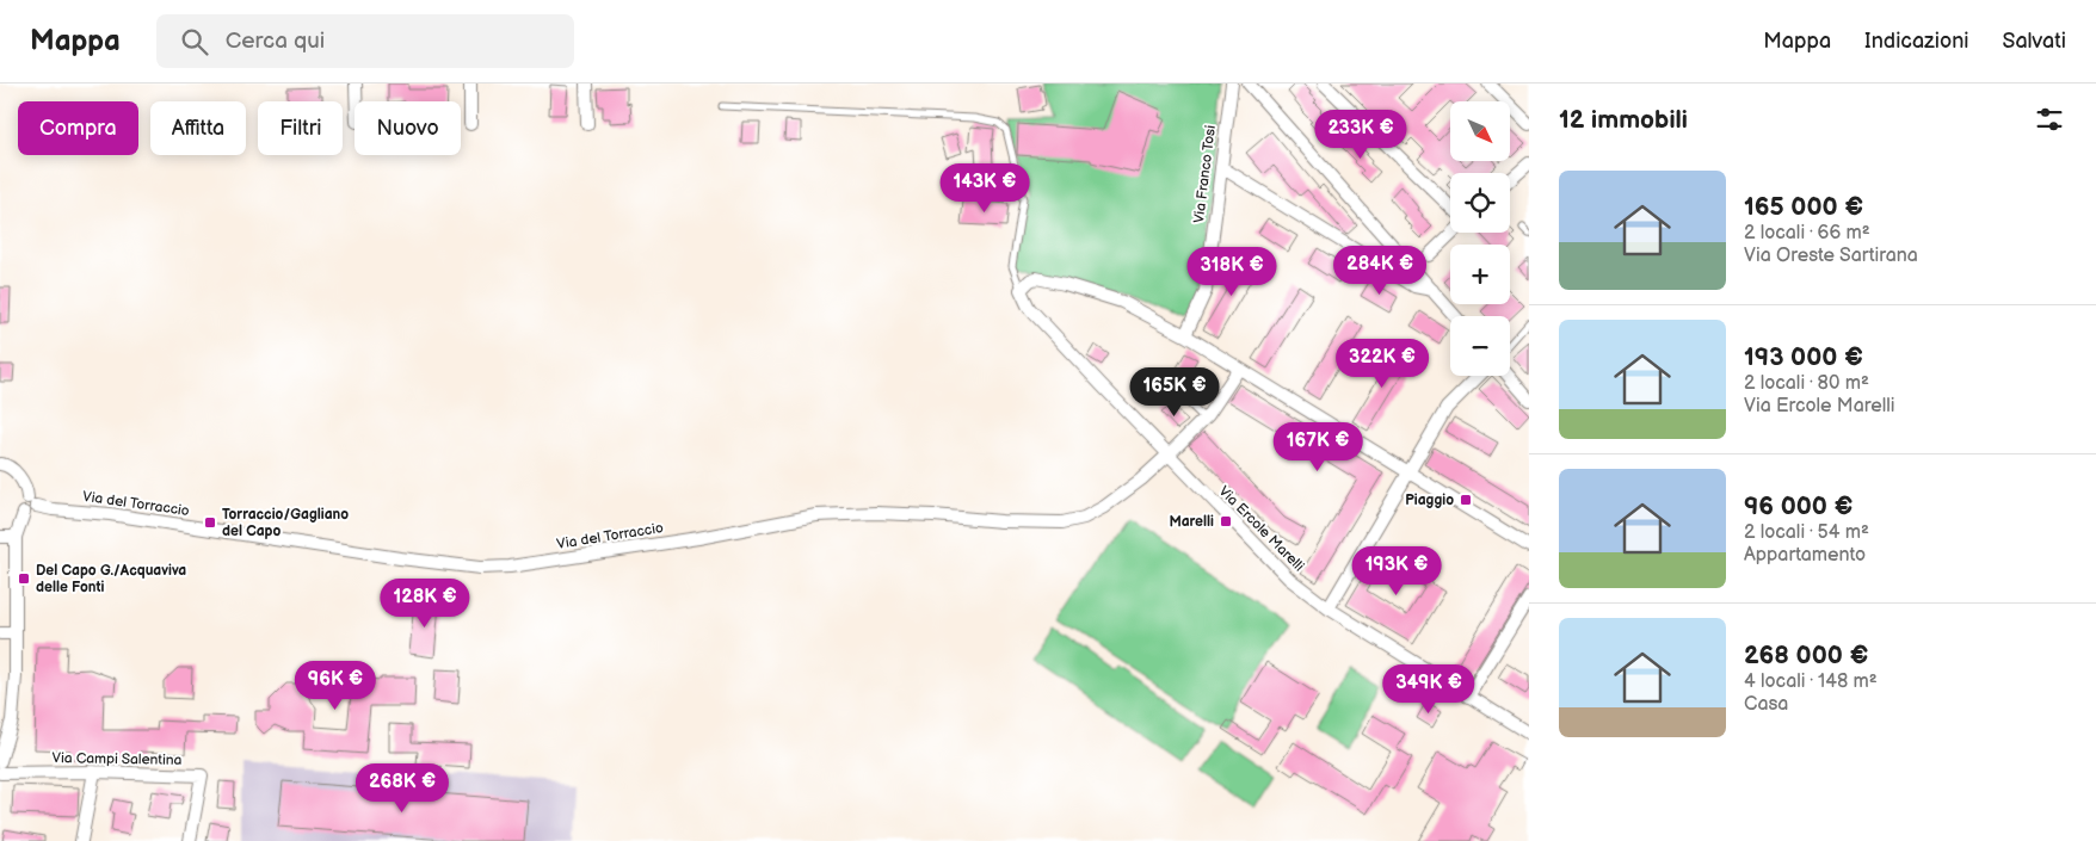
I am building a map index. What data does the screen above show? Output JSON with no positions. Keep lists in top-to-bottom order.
{
  "streets": {
    "street": [
      "Via Franco Tosi",
      "Via del Torraccio",
      "Via Ercole Marelli",
      "Via Campi Salentina"
    ]
  },
  "crossings": [
    ["Via del Torraccio", "Via Ercole Marelli"]
  ],
  "places": {
    "transit": [
      "Piaggio",
      "Marelli",
      "Torraccio/Gagliano del Capo",
      "Del Capo G./Acquaviva delle Fonti"
    ]
  },
  "north": "bottom right",
  "page": {
    "header": "Mappa",
    "search": "Cerca qui",
    "nav": ["Mappa", "Indicazioni", "Salvati"],
    "heading": "12 immobili",
    "map_buttons": ["+", "−"],
    "chip": [
      "Compra",
      "Affitta",
      "Filtri",
      "Nuovo"
    ],
    "price": [
      "233K €",
      "143K €",
      "284K €",
      "318K €",
      "322K €",
      "165K €",
      "167K €",
      "193K €",
      "128K €",
      "96K €",
      "349K €",
      "268K €"
    ],
    "list": [
      {
        "name": "165 000 €",
        "note": "2 locali · 66 m² · Via Oreste Sartirana"
      },
      {
        "name": "193 000 €",
        "note": "2 locali · 80 m² · Via Ercole Marelli"
      },
      {
        "name": "96 000 €",
        "note": "2 locali · 54 m² · Appartamento"
      },
      {
        "name": "268 000 €",
        "note": "4 locali · 148 m² · Casa"
      }
    ]
  }
}
